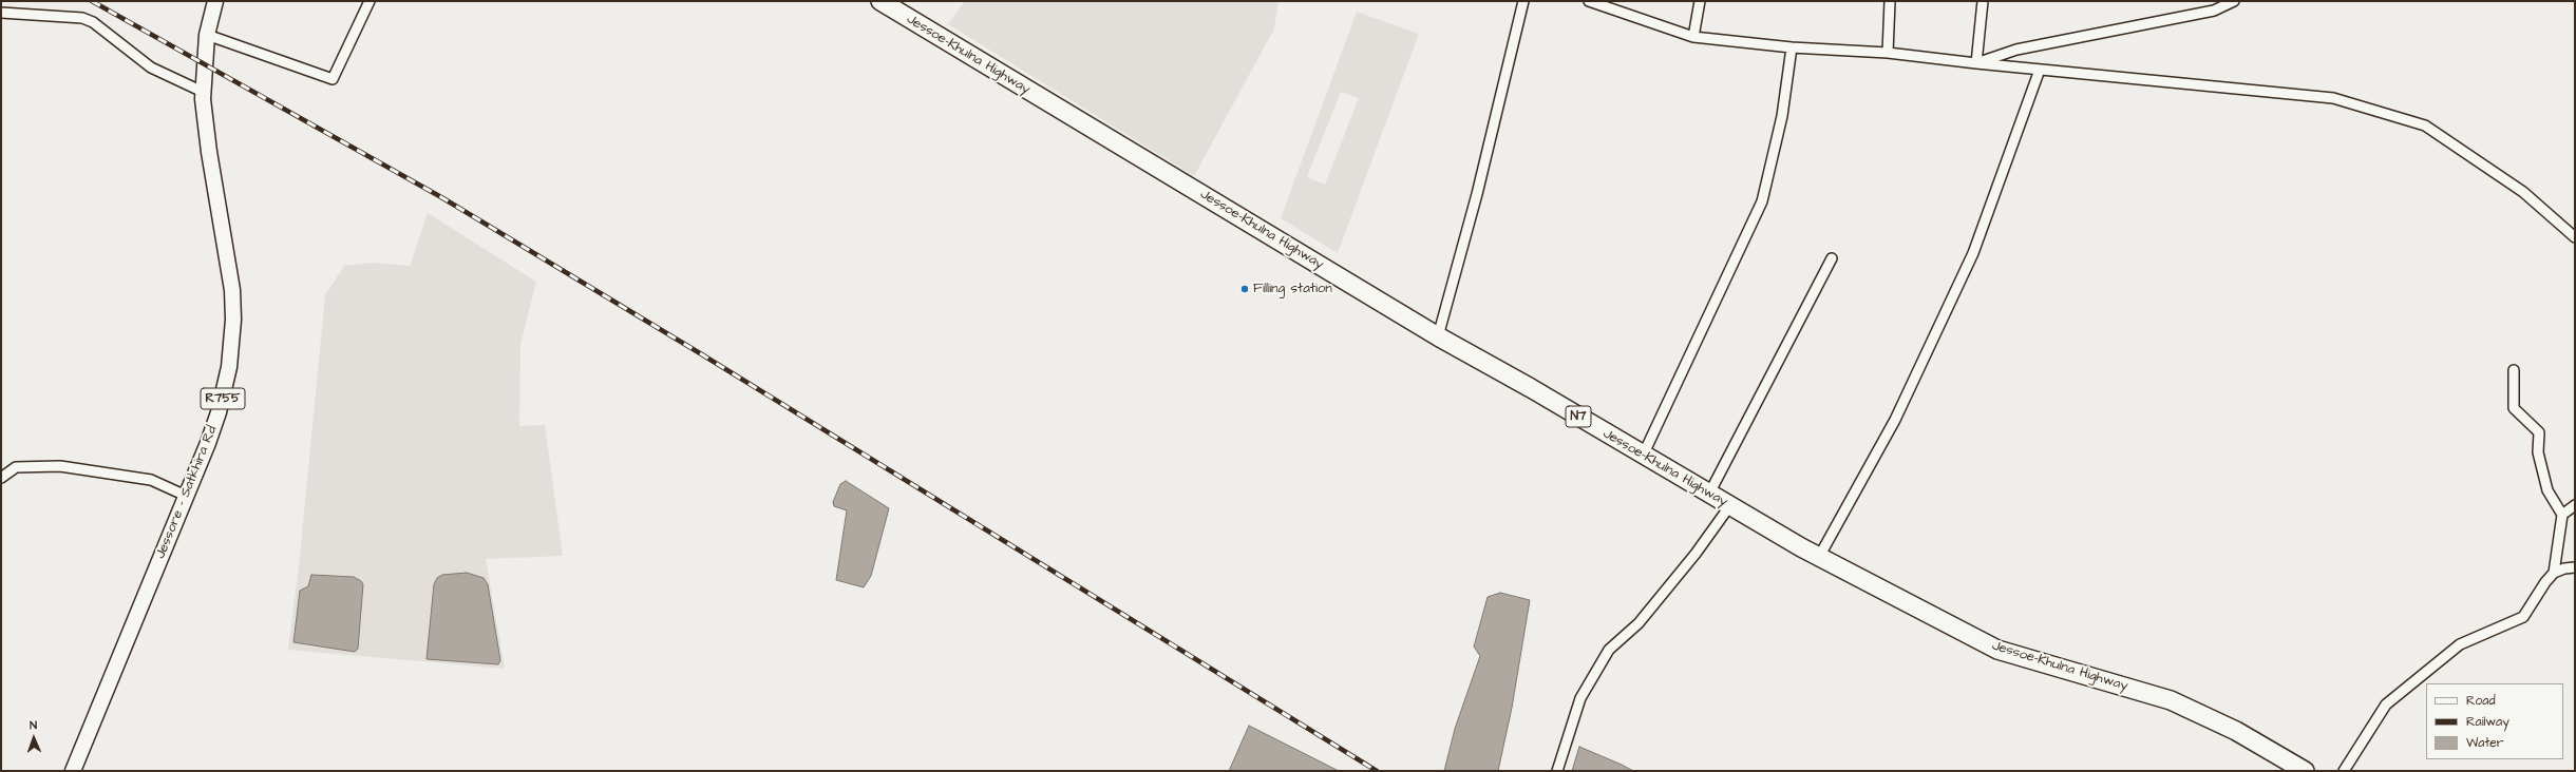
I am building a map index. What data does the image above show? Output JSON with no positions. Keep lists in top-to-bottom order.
{
  "streets": {
    "highway": ["Jessoe-Khulna Highway", "N7"],
    "main road": ["R755", "Jessore - Satkhira Rd"]
  },
  "places": ["Filling station"],
  "legend": ["Road", "Railway", "Water"],
  "north": "top"
}
